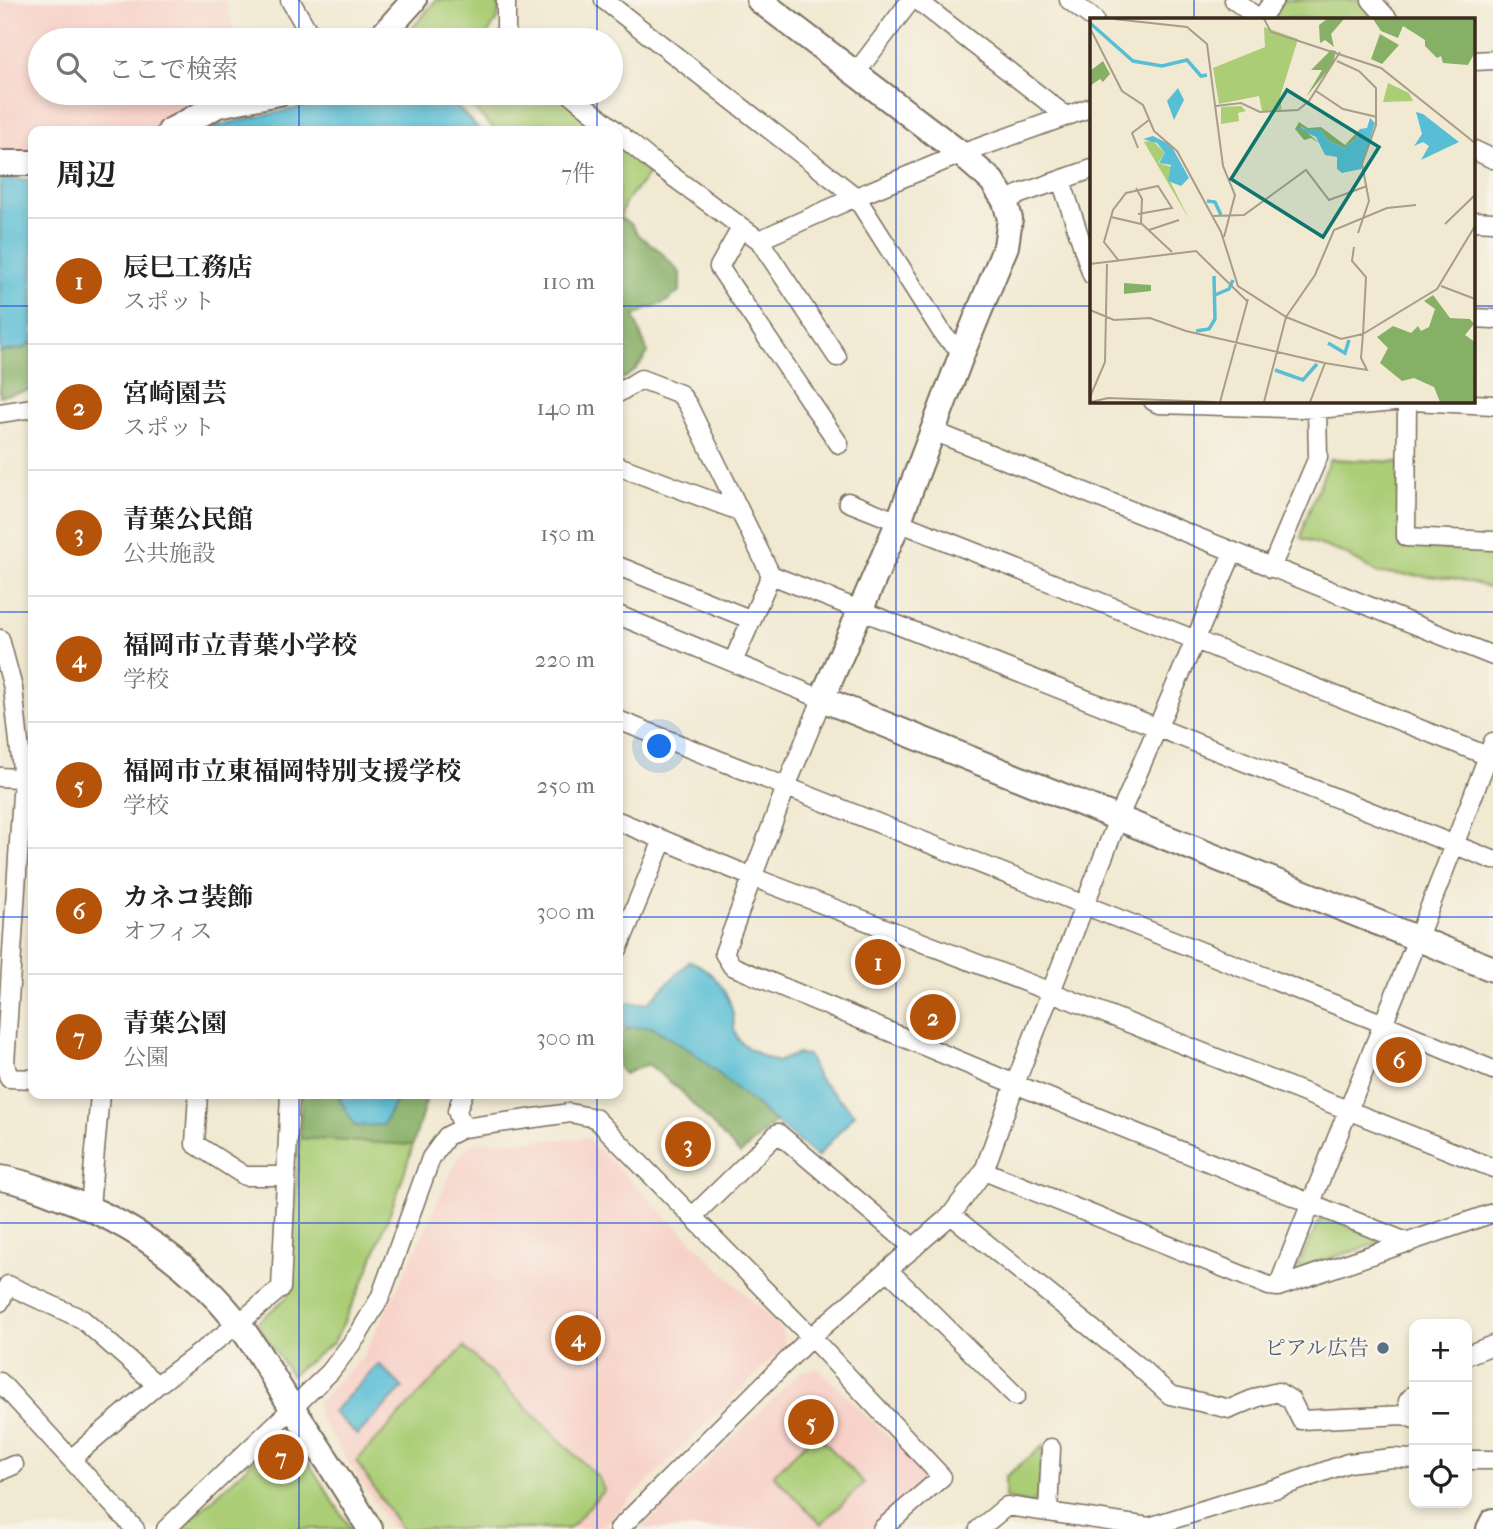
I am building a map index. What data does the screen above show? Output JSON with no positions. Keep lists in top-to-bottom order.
{
  "places": ["ピアル広告"],
  "page": {
    "search": "ここで検索",
    "heading": ["周辺", "7件"],
    "list": [
      {
        "mark": "1",
        "name": "辰巳工務店",
        "note": "スポット",
        "value": "110 m"
      },
      {
        "mark": "2",
        "name": "宮崎園芸",
        "note": "スポット",
        "value": "140 m"
      },
      {
        "mark": "3",
        "name": "青葉公民館",
        "note": "公共施設",
        "value": "150 m"
      },
      {
        "mark": "4",
        "name": "福岡市立青葉小学校",
        "note": "学校",
        "value": "220 m"
      },
      {
        "mark": "5",
        "name": "福岡市立東福岡特別支援学校",
        "note": "学校",
        "value": "250 m"
      },
      {
        "mark": "6",
        "name": "カネコ装飾",
        "note": "オフィス",
        "value": "300 m"
      },
      {
        "mark": "7",
        "name": "青葉公園",
        "note": "公園",
        "value": "300 m"
      }
    ],
    "pins": [
      "1",
      "2",
      "6",
      "3",
      "4",
      "5",
      "7"
    ],
    "map_buttons": ["+", "−"]
  }
}
